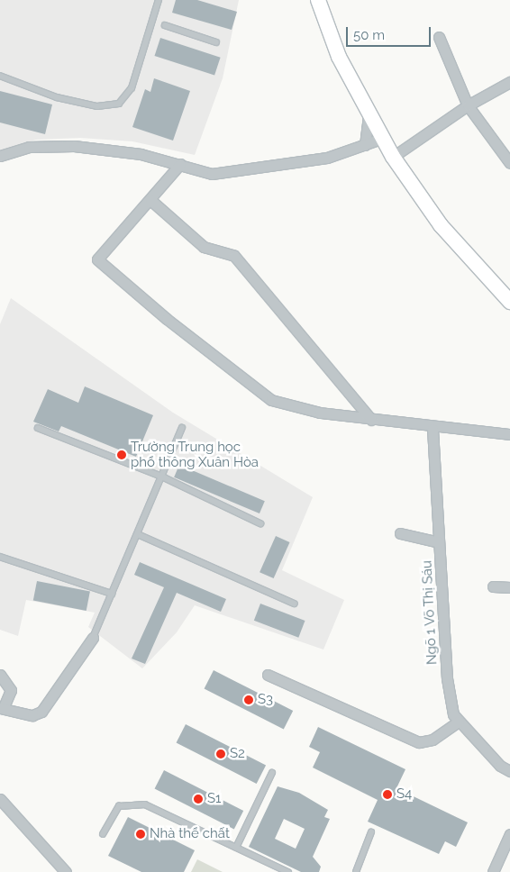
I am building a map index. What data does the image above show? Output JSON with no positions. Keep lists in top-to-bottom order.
{
  "streets": {
    "street": ["Ngõ 1 Võ Thị Sáu"]
  },
  "places": [
    "Trường Trung học phổ thông Xuân Hòa",
    "S3",
    "S2",
    "S4",
    "S1",
    "Nhà thể chất"
  ],
  "scale_bar": "50 m"
}
